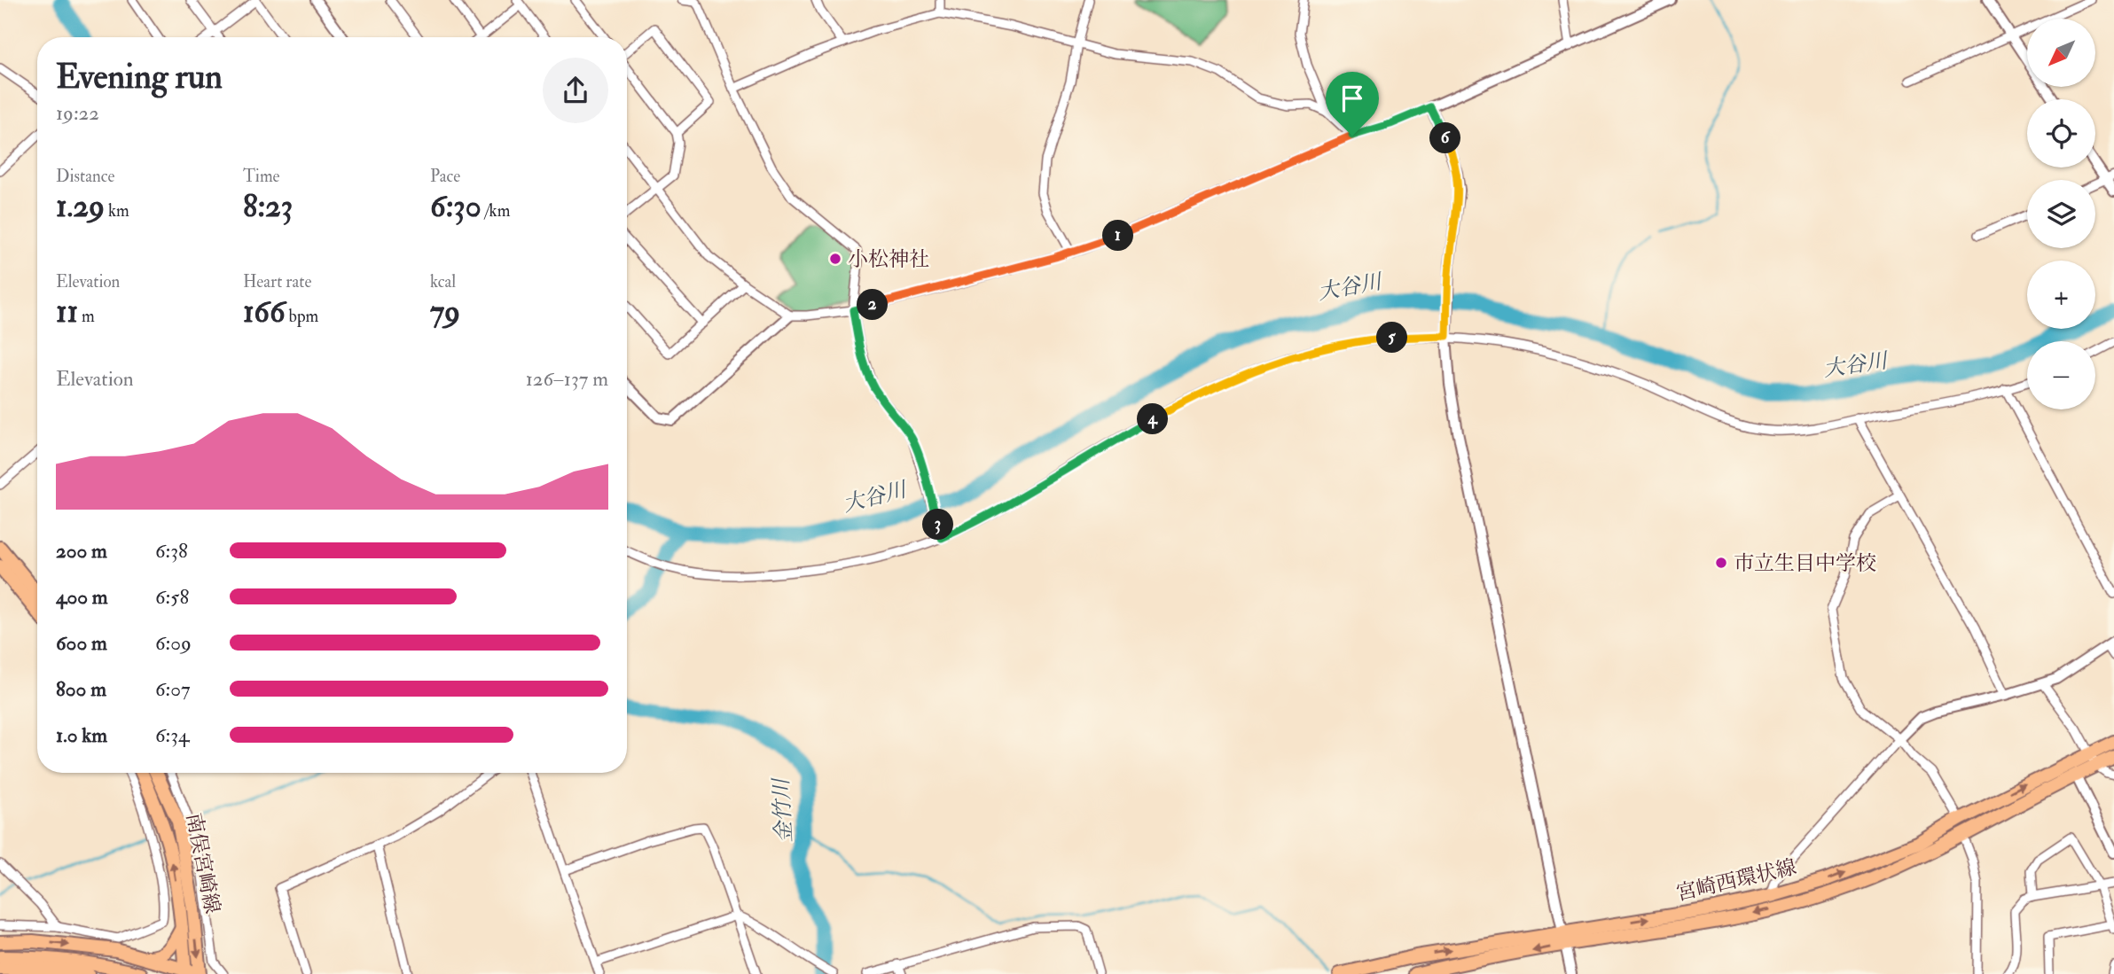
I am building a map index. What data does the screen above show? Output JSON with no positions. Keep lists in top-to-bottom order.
{
  "streets": {
    "main road": ["南俣宮崎線", "宮崎西環状線"]
  },
  "water": ["大谷川", "金竹川"],
  "places": ["小松神社", "市立生目中学校"],
  "north": "bottom left",
  "page": {
    "map_buttons": ["+", "−"],
    "heading": ["Evening run", "19:22"],
    "pins": [
      "6",
      "1",
      "2",
      "5",
      "4",
      "3"
    ],
    "stats": [
      ["Distance", "1.29 km"],
      ["Time", "8:23"],
      ["Pace", "6:30 /km"],
      ["Elevation", "11 m"],
      ["Heart rate", "166 bpm"],
      ["kcal", "79"]
    ],
    "chart": ["Elevation", "126–137 m"],
    "list": [
      {
        "name": "200 m",
        "note": "6:38"
      },
      {
        "name": "400 m",
        "note": "6:58"
      },
      {
        "name": "600 m",
        "note": "6:09"
      },
      {
        "name": "800 m",
        "note": "6:07"
      },
      {
        "name": "1.0 km",
        "note": "6:34"
      }
    ]
  }
}
